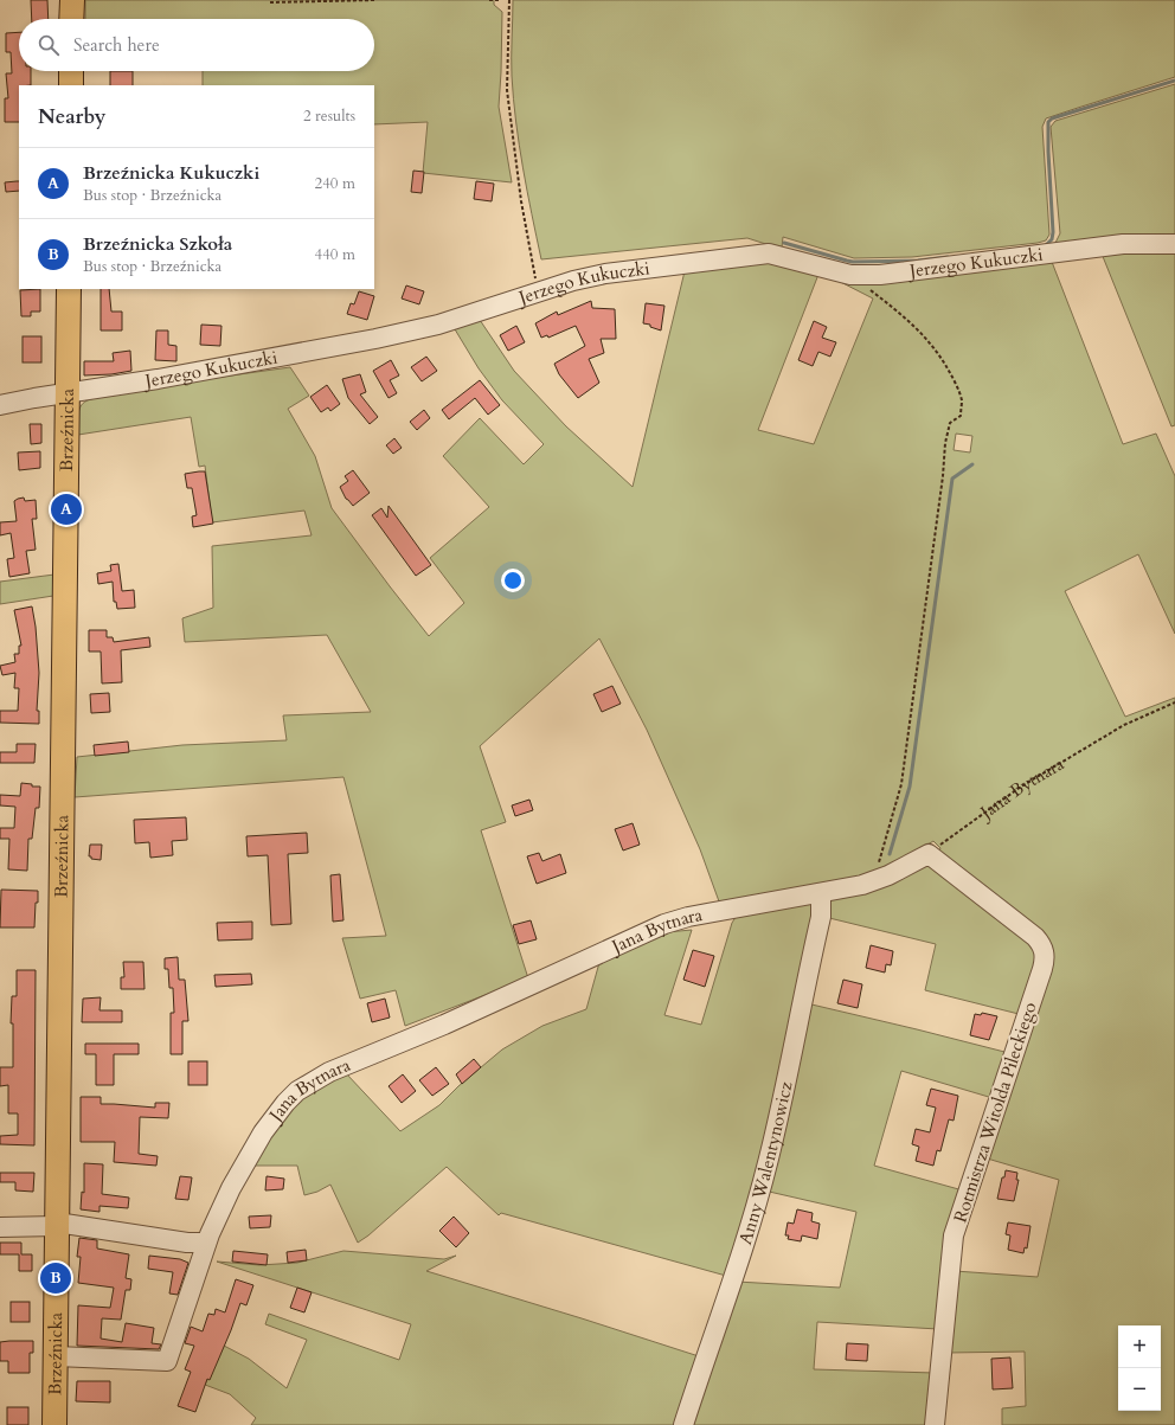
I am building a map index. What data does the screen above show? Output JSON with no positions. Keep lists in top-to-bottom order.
{
  "streets": {
    "main road": ["Brzeźnicka"],
    "street": [
      "Jerzego Kukuczki",
      "Jana Bytnara",
      "Rotmistrza Witolda Pileckiego",
      "Anny Walentynowicz"
    ]
  },
  "crossings": [
    ["Jerzego Kukuczki", "Brzeźnicka"],
    ["Brzeźnicka", "Jana Bytnara"],
    ["Jana Bytnara", "Rotmistrza Witolda Pileckiego"],
    ["Jana Bytnara", "Anny Walentynowicz"]
  ],
  "page": {
    "search": "Search here",
    "heading": ["Nearby", "2 results"],
    "list": [
      {
        "mark": "A",
        "name": "Brzeźnicka Kukuczki",
        "note": "Bus stop · Brzeźnicka",
        "value": "240 m"
      },
      {
        "mark": "B",
        "name": "Brzeźnicka Szkoła",
        "note": "Bus stop · Brzeźnicka",
        "value": "440 m"
      }
    ],
    "pins": ["A", "B"],
    "map_buttons": ["+", "−"]
  }
}
